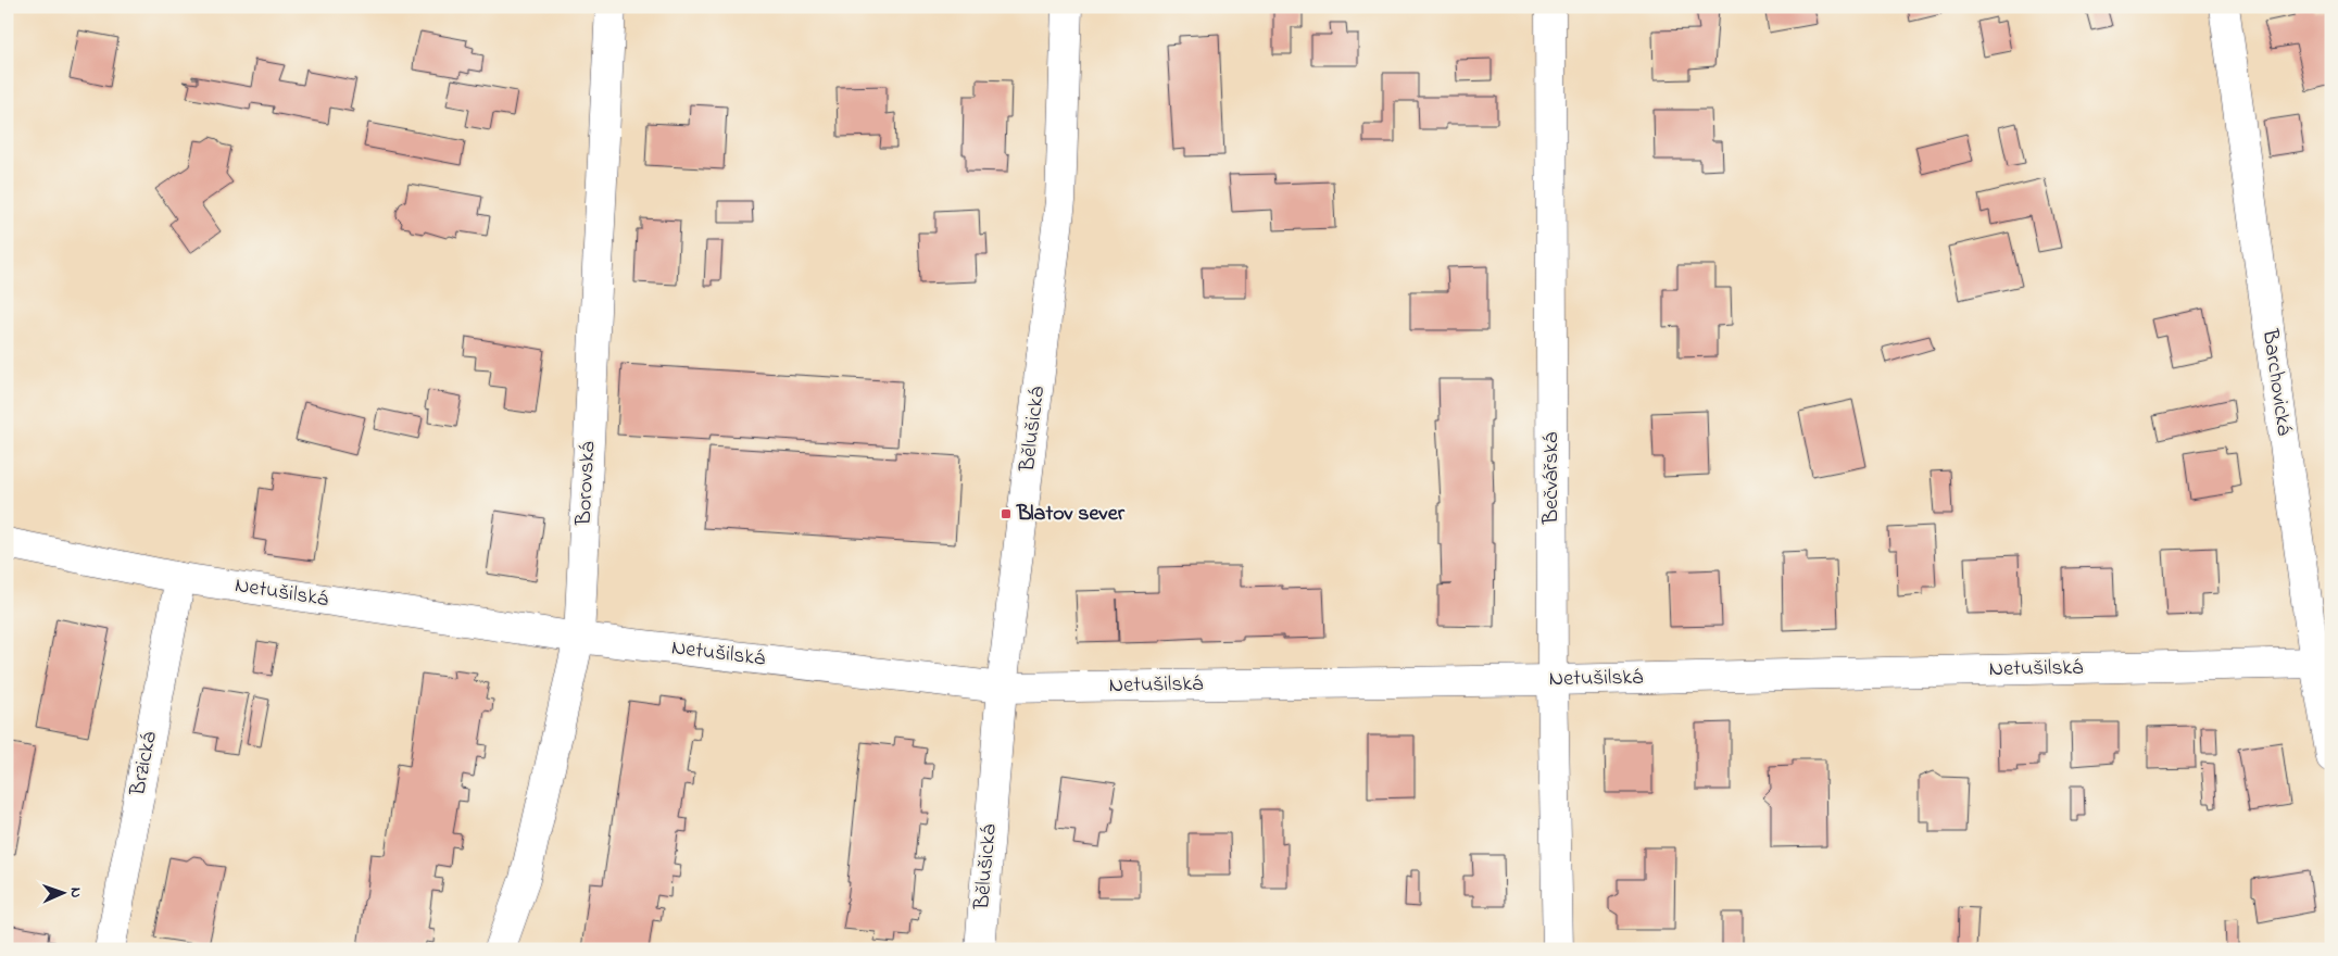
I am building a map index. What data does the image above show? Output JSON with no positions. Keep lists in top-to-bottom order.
{
  "streets": {
    "street": [
      "Barchovická",
      "Bělušická",
      "Bečvářská",
      "Borovská",
      "Netušilská",
      "Brzická"
    ]
  },
  "crossings": [
    ["Barchovická", "Netušilská"],
    ["Bělušická", "Netušilská"],
    ["Bečvářská", "Netušilská"],
    ["Borovská", "Netušilská"],
    ["Netušilská", "Brzická"]
  ],
  "places": {
    "transit": ["Blatov sever"]
  },
  "north": "right"
}
